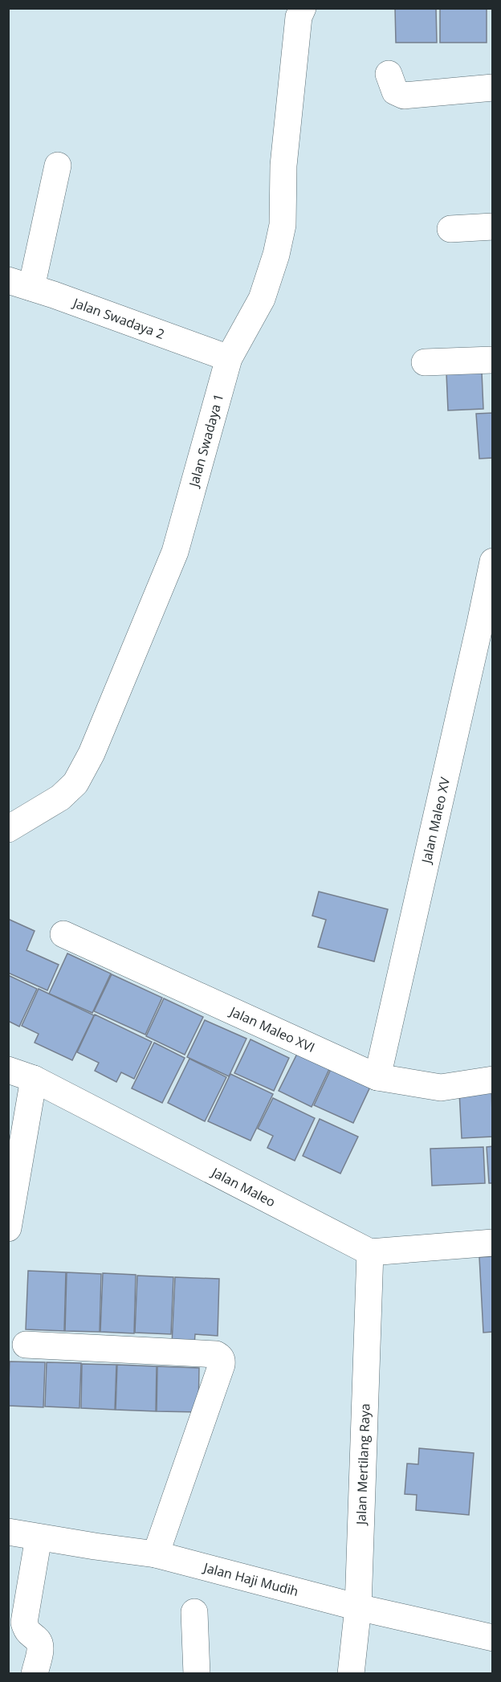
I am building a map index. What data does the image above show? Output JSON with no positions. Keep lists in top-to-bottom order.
{
  "streets": {
    "street": [
      "Jalan Swadaya 2",
      "Jalan Swadaya 1",
      "Jalan Maleo XV",
      "Jalan Maleo XVI",
      "Jalan Maleo",
      "Jalan Mertilang Raya",
      "Jalan Haji Mudih"
    ]
  },
  "crossings": [
    ["Jalan Swadaya 2", "Jalan Swadaya 1"],
    ["Jalan Maleo XV", "Jalan Maleo XVI"],
    ["Jalan Maleo", "Jalan Mertilang Raya"],
    ["Jalan Mertilang Raya", "Jalan Haji Mudih"]
  ]
}
